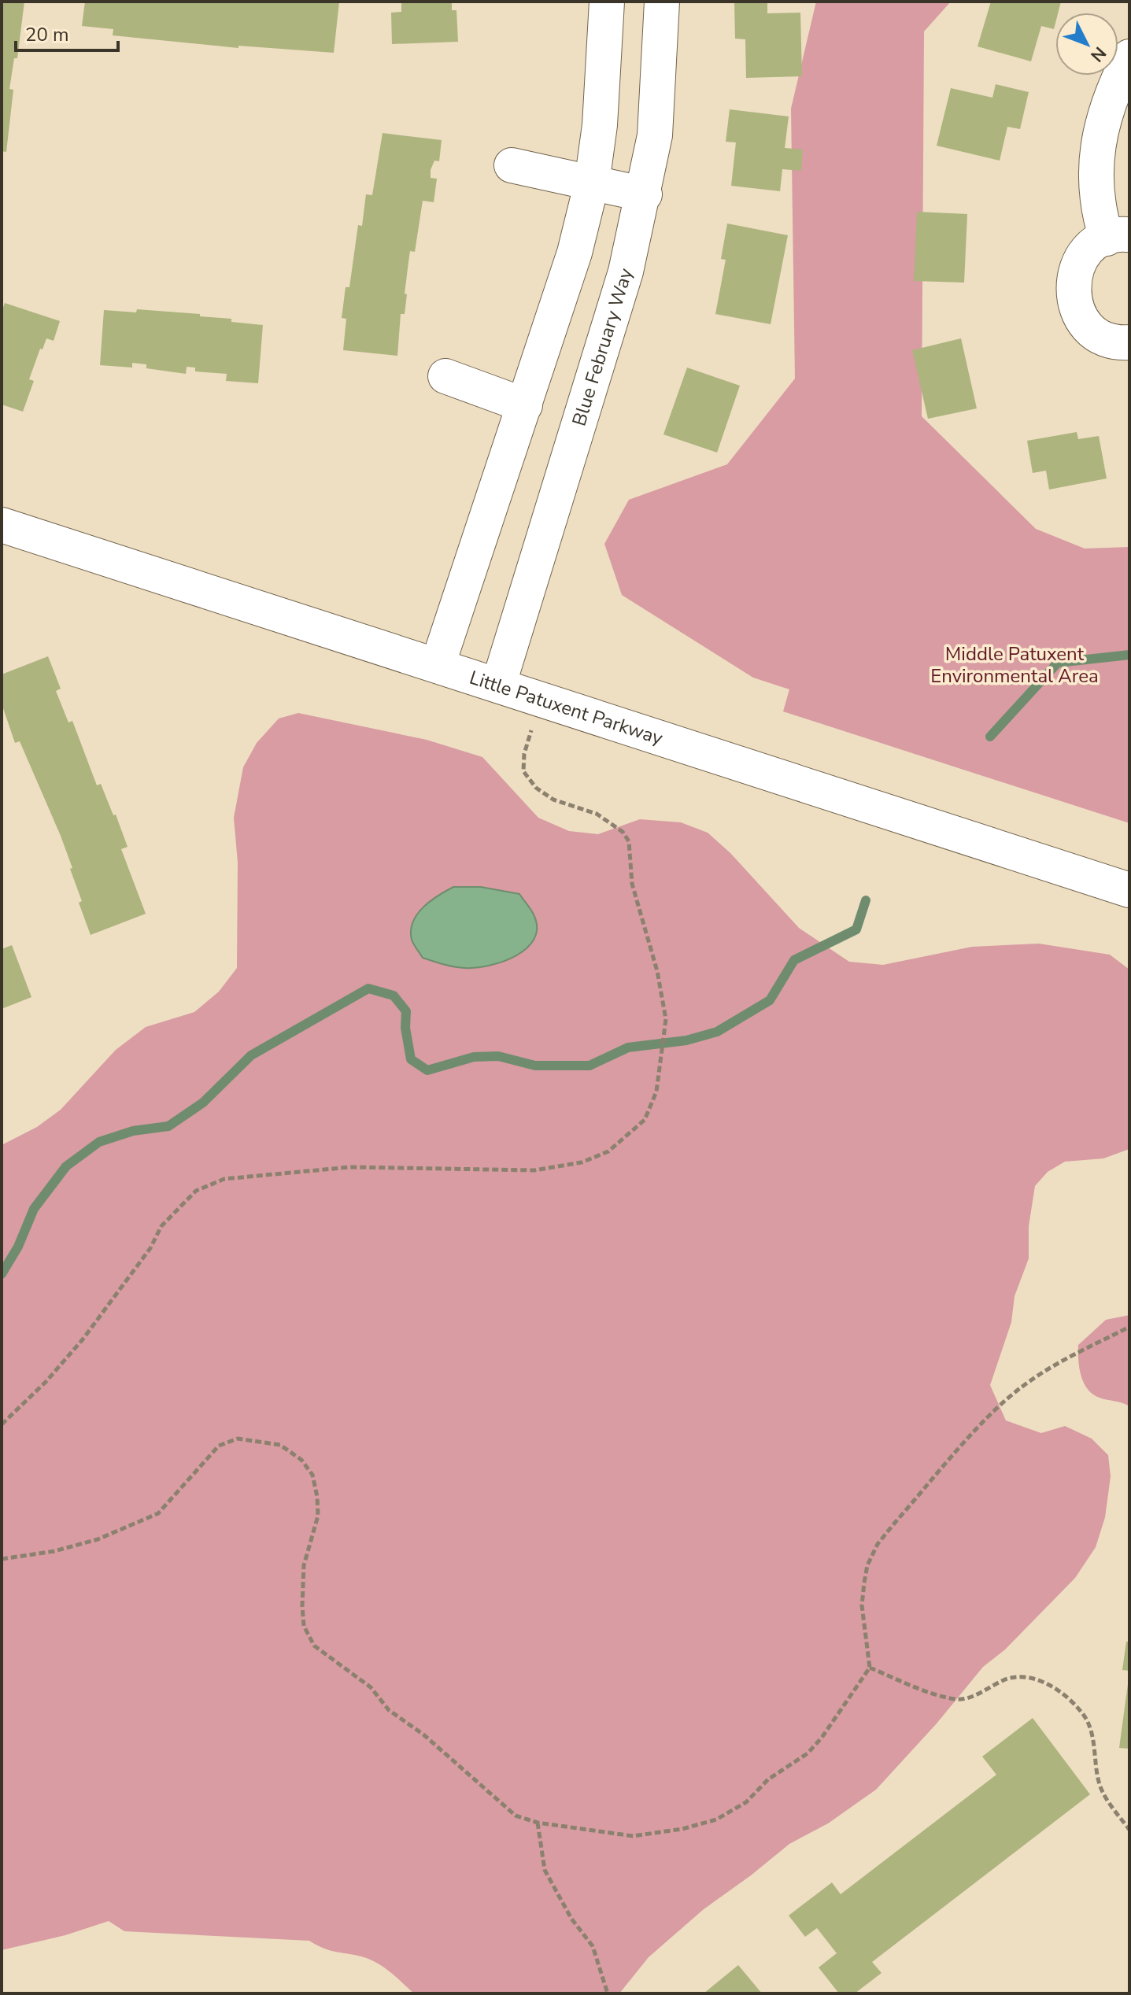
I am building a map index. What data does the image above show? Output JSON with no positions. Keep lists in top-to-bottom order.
{
  "streets": {
    "street": ["Blue February Way", "Little Patuxent Parkway"]
  },
  "crossings": [
    ["Blue February Way", "Little Patuxent Parkway"]
  ],
  "parks": ["Middle Patuxent Environmental Area"],
  "scale_bar": "20 m",
  "north": "bottom right"
}
